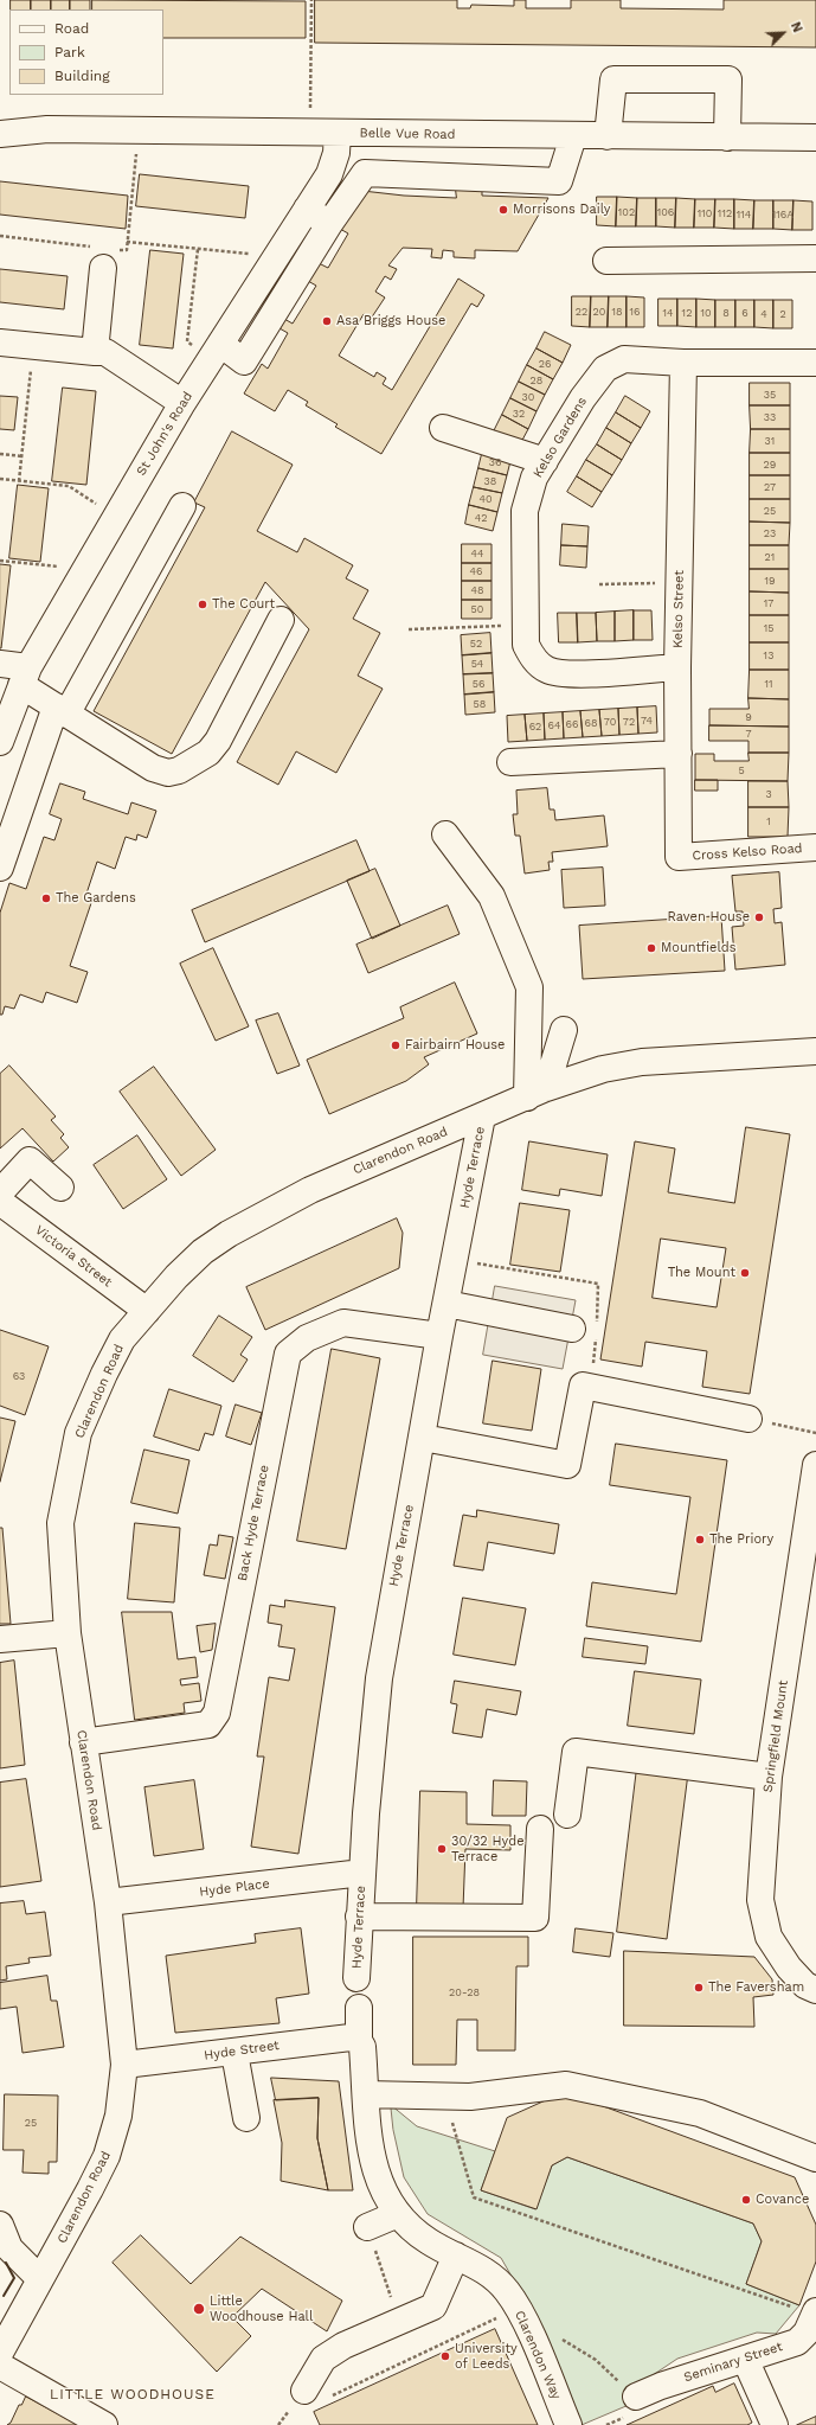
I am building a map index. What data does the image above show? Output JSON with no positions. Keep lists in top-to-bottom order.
{
  "streets": {
    "street": [
      "Belle Vue Road",
      "St John's Road",
      "Kelso Gardens",
      "Kelso Street",
      "Cross Kelso Road",
      "Clarendon Road",
      "Hyde Terrace",
      "Victoria Street",
      "Back Hyde Terrace",
      "Springfield Mount",
      "Hyde Place",
      "Hyde Street",
      "Clarendon Way",
      "Seminary Street"
    ]
  },
  "crossings": [
    ["Belle Vue Road", "St John's Road"],
    ["Kelso Gardens", "Kelso Street"],
    ["Kelso Street", "Cross Kelso Road"],
    ["Clarendon Road", "Hyde Terrace"],
    ["Clarendon Road", "Victoria Street"],
    ["Clarendon Road", "Back Hyde Terrace"],
    ["Clarendon Road", "Hyde Place"],
    ["Clarendon Road", "Hyde Street"],
    ["Hyde Terrace", "Back Hyde Terrace"],
    ["Hyde Terrace", "Hyde Place"]
  ],
  "districts": ["LITTLE WOODHOUSE"],
  "places": [
    "Morrisons Daily",
    "Asa Briggs House",
    "The Court",
    "The Gardens",
    "Raven House",
    "Mountfields",
    "Fairbairn House",
    "The Mount",
    "The Priory",
    "30/32 Hyde Terrace",
    "The Faversham",
    "Covance",
    "Little Woodhouse Hall",
    "University of Leeds"
  ],
  "house_numbers": [
    "102",
    "106",
    "110",
    "112",
    "114",
    "116A",
    "22",
    "20",
    "18",
    "16",
    "14",
    "12",
    "10",
    "8",
    "6",
    "4",
    "2",
    "26",
    "28",
    "35",
    "30",
    "32",
    "33",
    "31",
    "36",
    "29",
    "38",
    "27",
    "40",
    "25",
    "42",
    "23",
    "44",
    "21",
    "46",
    "19",
    "48",
    "17",
    "50",
    "15",
    "52",
    "13",
    "54",
    "56",
    "11",
    "58",
    "9",
    "74",
    "70",
    "72",
    "68",
    "66",
    "64",
    "62",
    "7",
    "5",
    "3",
    "1",
    "63",
    "20-28",
    "25"
  ],
  "legend": ["Road", "Park", "Building"],
  "north": "top right"
}
